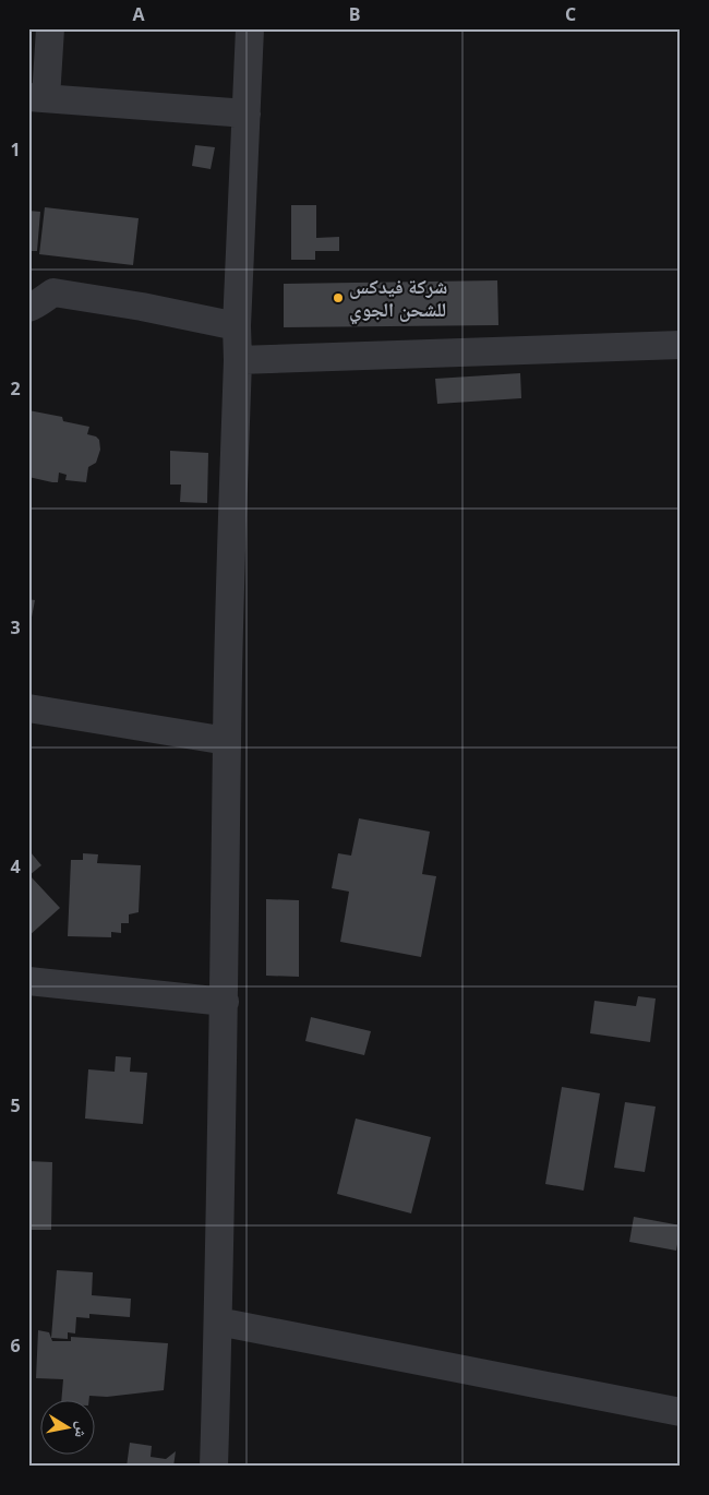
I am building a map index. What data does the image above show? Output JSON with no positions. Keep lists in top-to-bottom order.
{
  "places": ["شركة فيدكس للشحن الجوي"],
  "north": "right",
  "grid": {
    "columns": ["A", "B", "C"],
    "rows": [
      "1",
      "2",
      "3",
      "4",
      "5",
      "6"
    ]
  }
}
